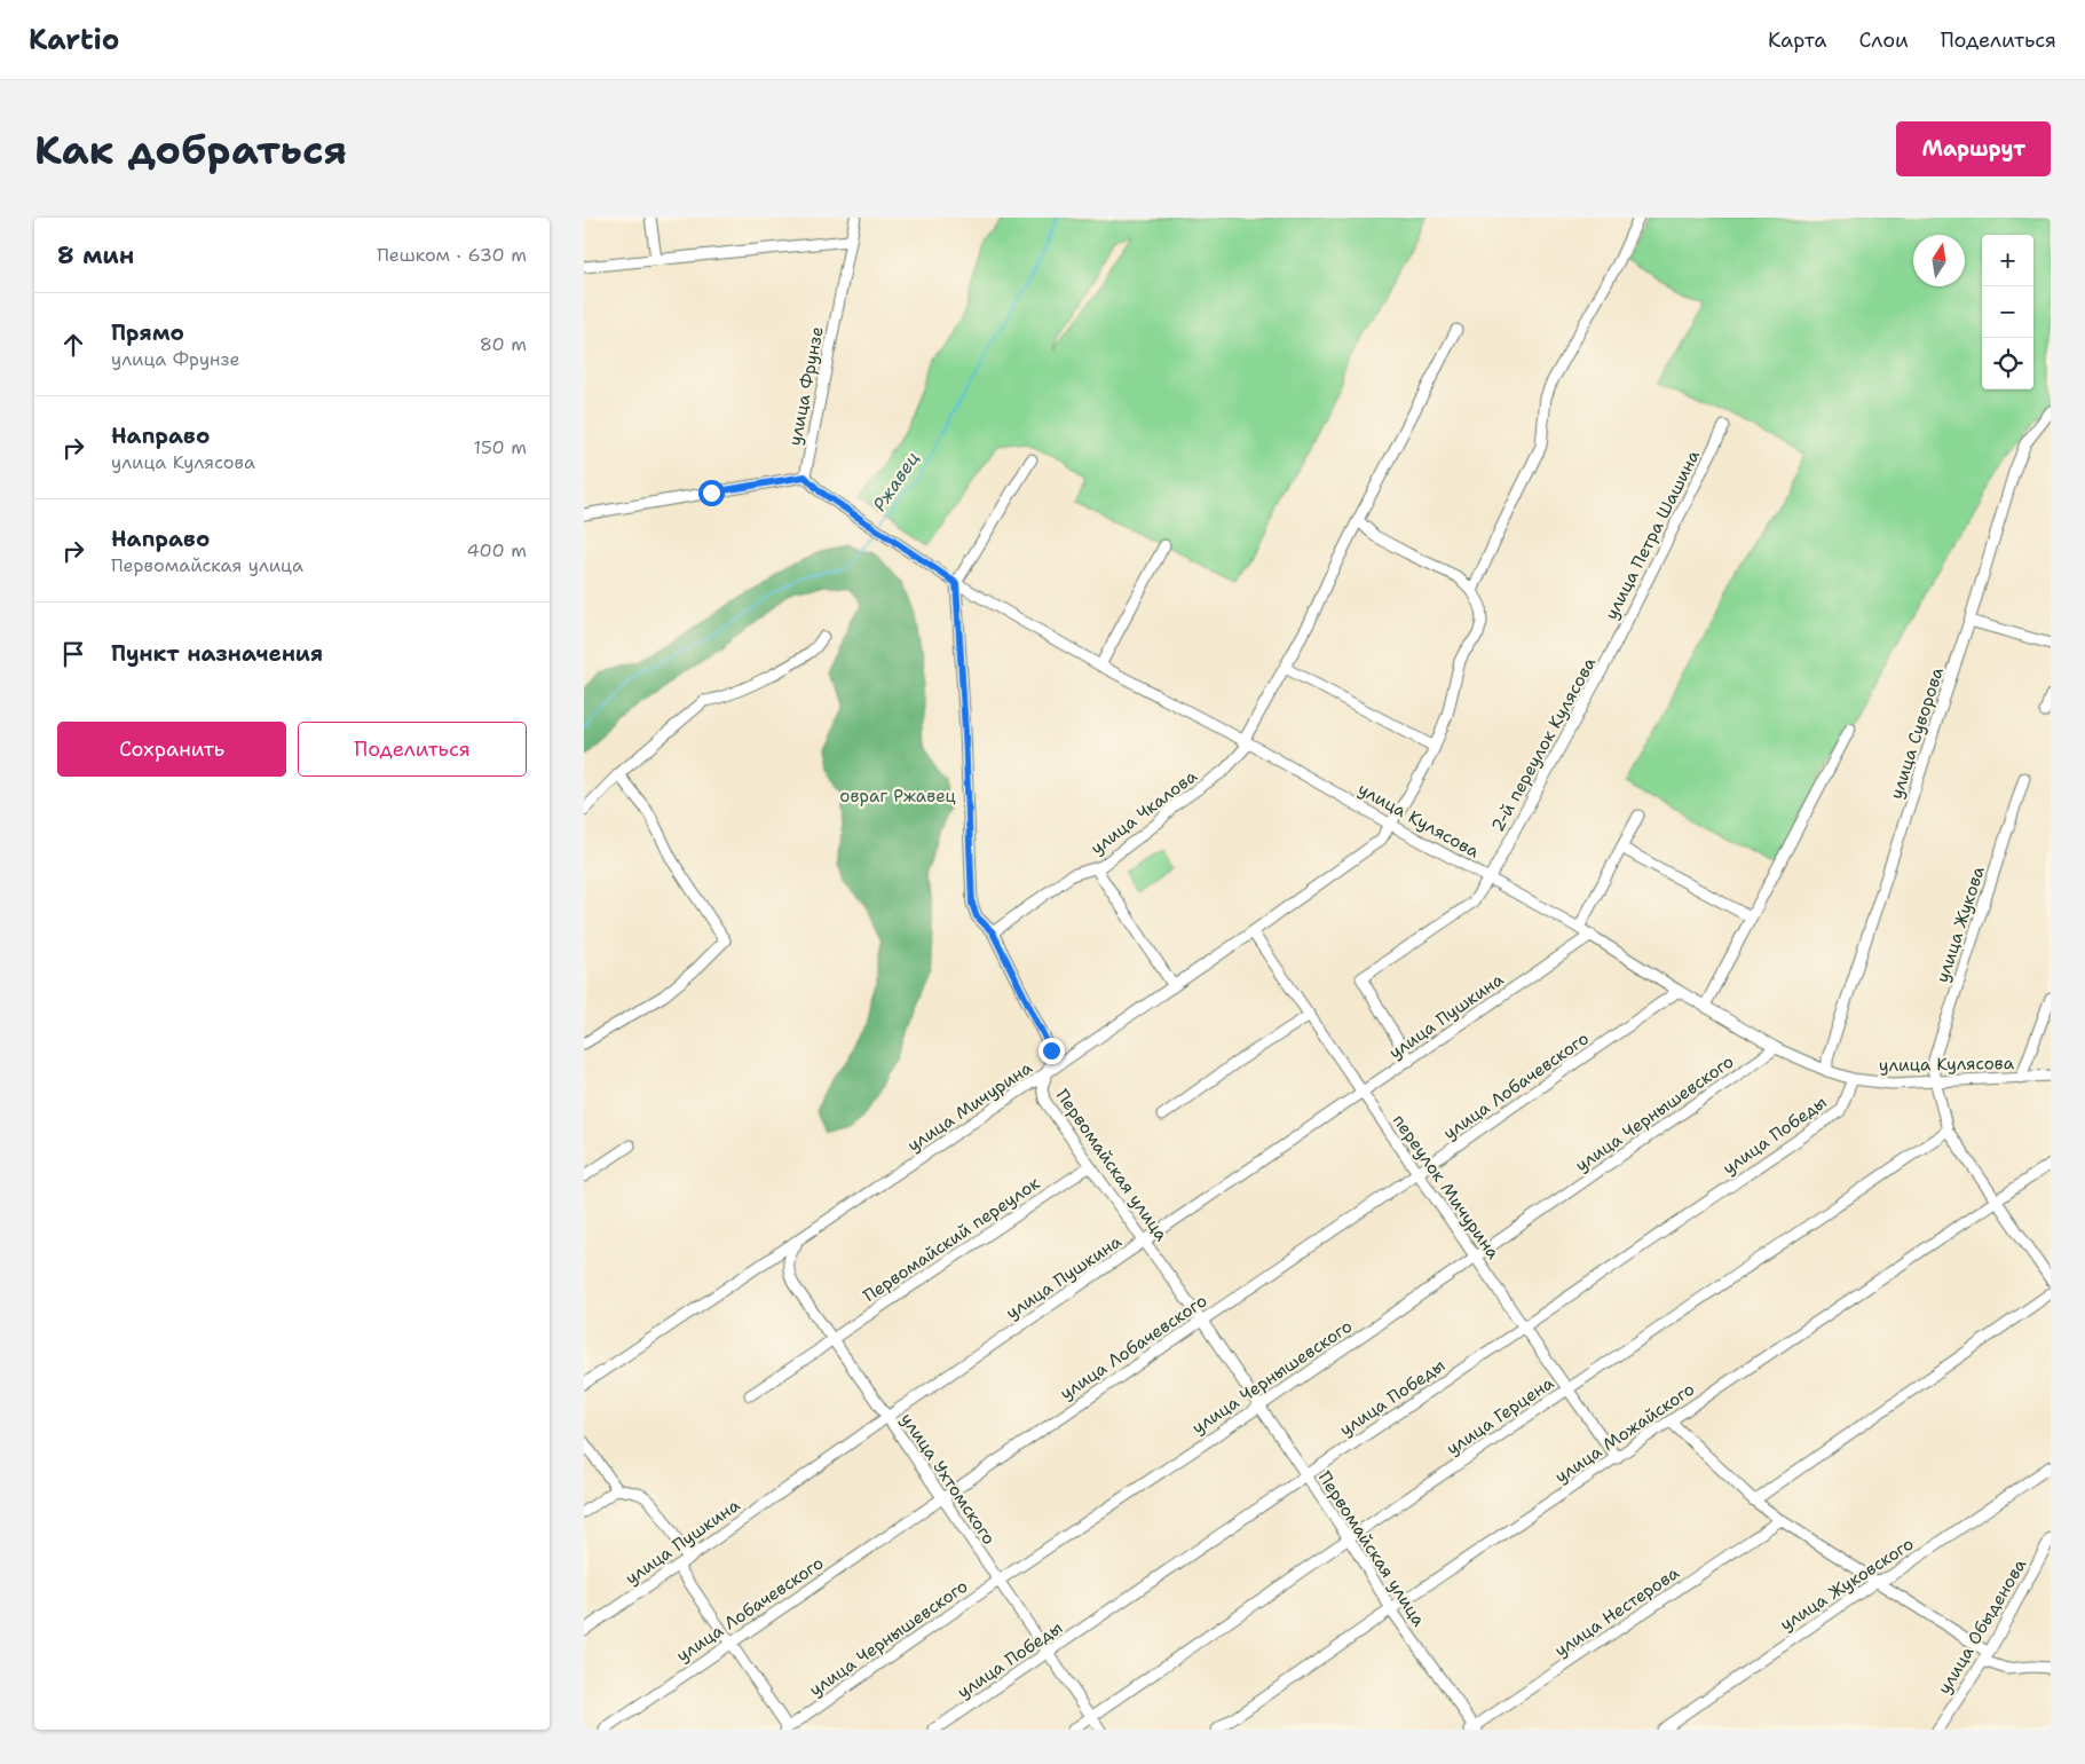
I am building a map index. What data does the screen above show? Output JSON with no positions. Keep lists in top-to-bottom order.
{
  "streets": {
    "street": [
      "улица Фрунзе",
      "улица Петра Шашина",
      "улица Суворова",
      "2-й переулок Кулясова",
      "улица Чкалова",
      "улица Кулясова",
      "улица Жукова",
      "улица Пушкина",
      "улица Лобачевского",
      "улица Мичурина",
      "улица Чернышевского",
      "улица Победы",
      "Первомайская улица",
      "переулок Мичурина",
      "Первомайский переулок",
      "улица Герцена",
      "улица Можайского",
      "улица Ухтомского",
      "улица Жуковского",
      "улица Нестерова",
      "улица Обыденова"
    ]
  },
  "crossings": [
    ["улица Фрунзе", "улица Кулясова"],
    ["улица Петра Шашина", "2-й переулок Кулясова"],
    ["улица Суворова", "улица Кулясова"],
    ["2-й переулок Кулясова", "улица Кулясова"],
    ["2-й переулок Кулясова", "улица Пушкина"],
    ["улица Чкалова", "улица Кулясова"],
    ["улица Чкалова", "Первомайская улица"],
    ["улица Кулясова", "улица Жукова"],
    ["улица Кулясова", "улица Пушкина"],
    ["улица Кулясова", "улица Лобачевского"],
    ["улица Кулясова", "улица Мичурина"],
    ["улица Кулясова", "улица Чернышевского"],
    ["улица Кулясова", "улица Победы"],
    ["улица Кулясова", "Первомайская улица"],
    ["улица Жукова", "улица Герцена"],
    ["улица Пушкина", "Первомайская улица"],
    ["улица Пушкина", "переулок Мичурина"],
    ["улица Пушкина", "улица Ухтомского"],
    ["улица Лобачевского", "Первомайская улица"],
    ["улица Лобачевского", "переулок Мичурина"],
    ["улица Лобачевского", "улица Ухтомского"],
    ["улица Мичурина", "Первомайская улица"],
    ["улица Мичурина", "переулок Мичурина"],
    ["улица Мичурина", "улица Ухтомского"],
    ["улица Чернышевского", "Первомайская улица"],
    ["улица Чернышевского", "переулок Мичурина"],
    ["улица Чернышевского", "улица Ухтомского"],
    ["улица Победы", "Первомайская улица"],
    ["улица Победы", "переулок Мичурина"],
    ["улица Победы", "улица Ухтомского"],
    ["Первомайская улица", "Первомайский переулок"],
    ["Первомайская улица", "улица Герцена"],
    ["Первомайская улица", "улица Можайского"],
    ["Первомайская улица", "улица Нестерова"],
    ["переулок Мичурина", "улица Герцена"],
    ["переулок Мичурина", "улица Можайского"],
    ["Первомайский переулок", "улица Ухтомского"],
    ["улица Герцена", "улица Ухтомского"]
  ],
  "water": ["Ржавец"],
  "parks": ["овраг Ржавец"],
  "north": "top",
  "page": {
    "header": "Kartio",
    "nav": ["Карта", "Слои", "Поделиться"],
    "buttons": [
      "Маршрут",
      ["Сохранить", "Поделиться"]
    ],
    "title": "Как добраться",
    "heading": ["8 мин", "Пешком · 630 m"],
    "map_buttons": ["+", "−"],
    "list": [
      ["Прямо", "улица Фрунзе", "80 m"],
      ["Направо", "улица Кулясова", "150 m"],
      ["Направо", "Первомайская улица", "400 m"],
      "Пункт назначения"
    ]
  }
}
